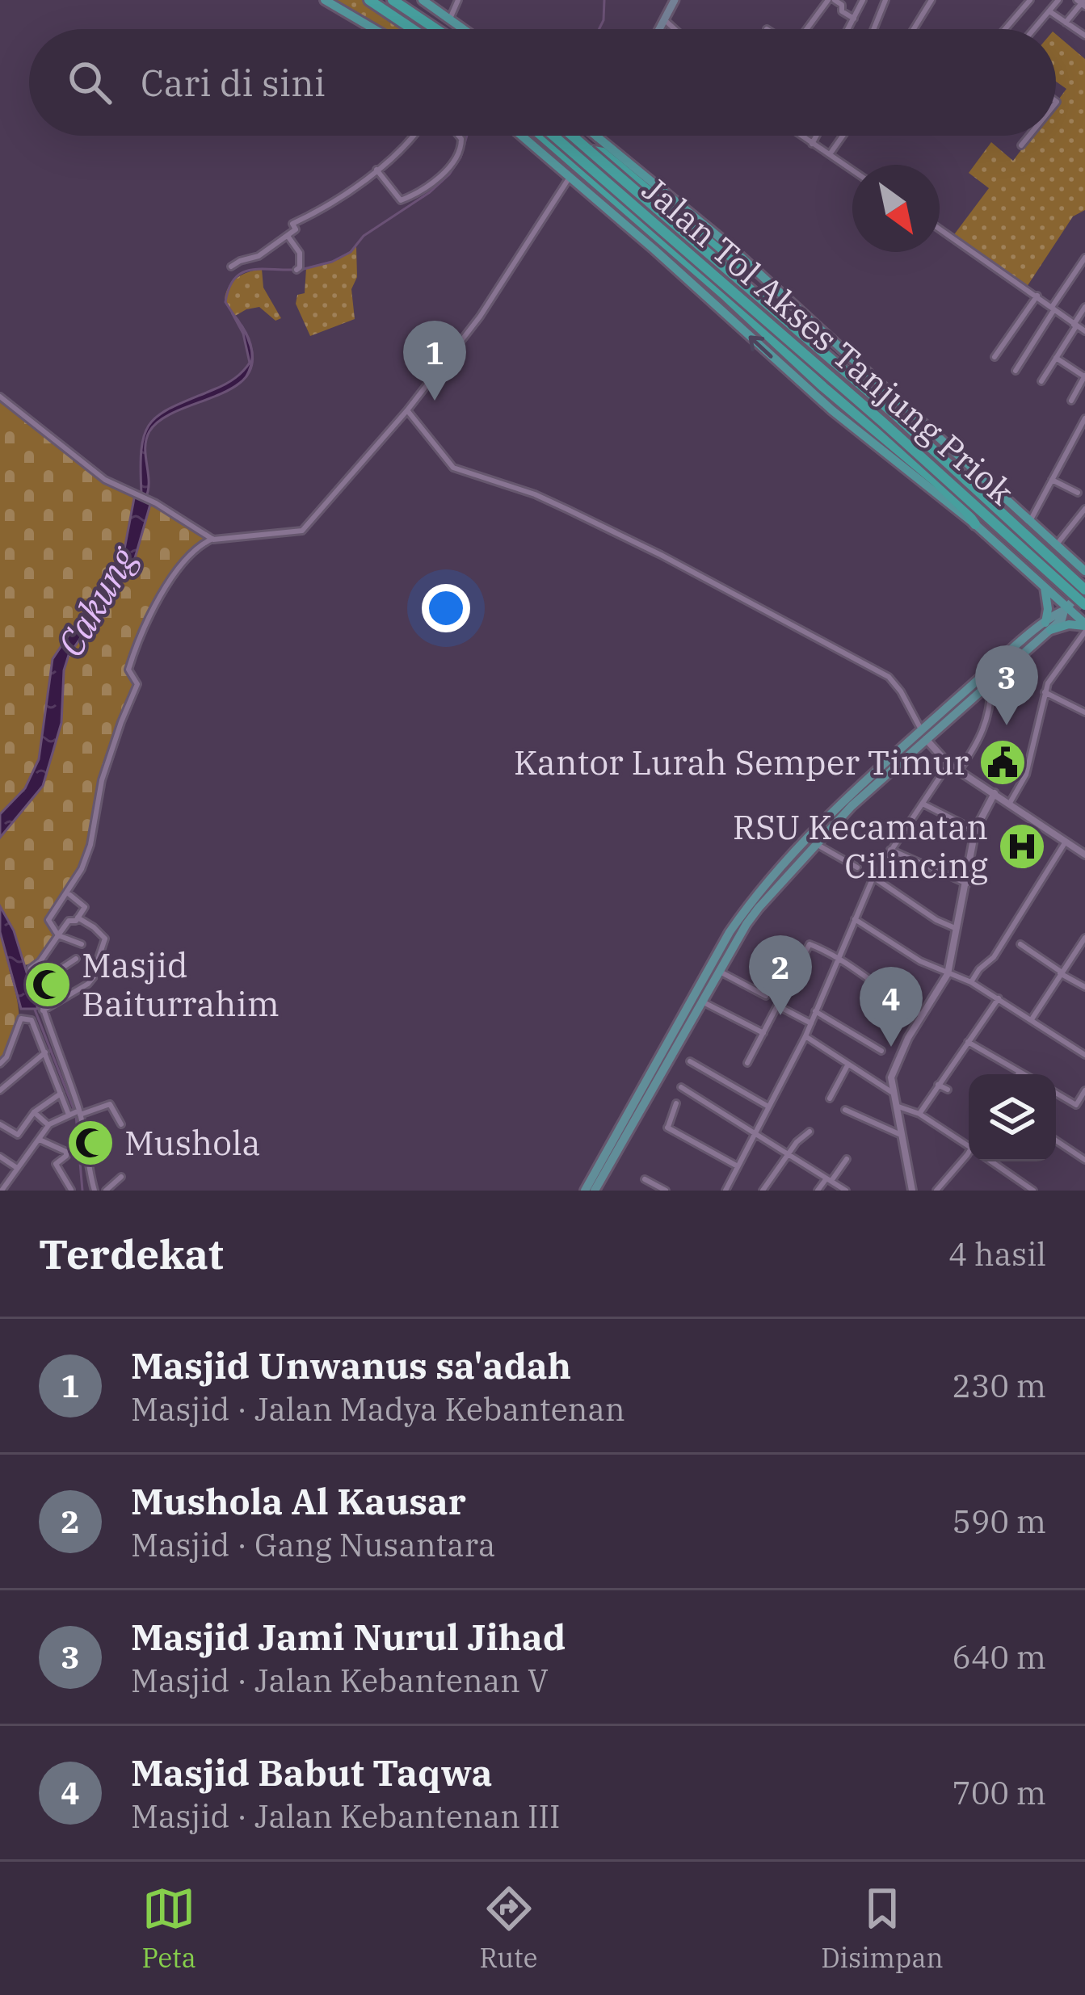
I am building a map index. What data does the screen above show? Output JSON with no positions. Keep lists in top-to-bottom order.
{
  "streets": {
    "highway": ["Jalan Tol Akses Tanjung Priok"]
  },
  "water": ["Cakung"],
  "places": {
    "public building": ["Kantor Lurah Semper Timur"],
    "hospital": ["RSU Kecamatan Cilincing"],
    "mosque": ["Masjid Baiturrahim", "Mushola"]
  },
  "north": "bottom right",
  "page": {
    "search": "Cari di sini",
    "pins": [
      "1",
      "3",
      "2",
      "4"
    ],
    "heading": ["Terdekat", "4 hasil"],
    "list": [
      {
        "mark": "1",
        "name": "Masjid Unwanus sa'adah",
        "note": "Masjid · Jalan Madya Kebantenan",
        "value": "230 m"
      },
      {
        "mark": "2",
        "name": "Mushola Al Kausar",
        "note": "Masjid · Gang Nusantara",
        "value": "590 m"
      },
      {
        "mark": "3",
        "name": "Masjid Jami Nurul Jihad",
        "note": "Masjid · Jalan Kebantenan V",
        "value": "640 m"
      },
      {
        "mark": "4",
        "name": "Masjid Babut Taqwa",
        "note": "Masjid · Jalan Kebantenan III",
        "value": "700 m"
      }
    ],
    "nav": ["Peta", "Rute", "Disimpan"]
  }
}
